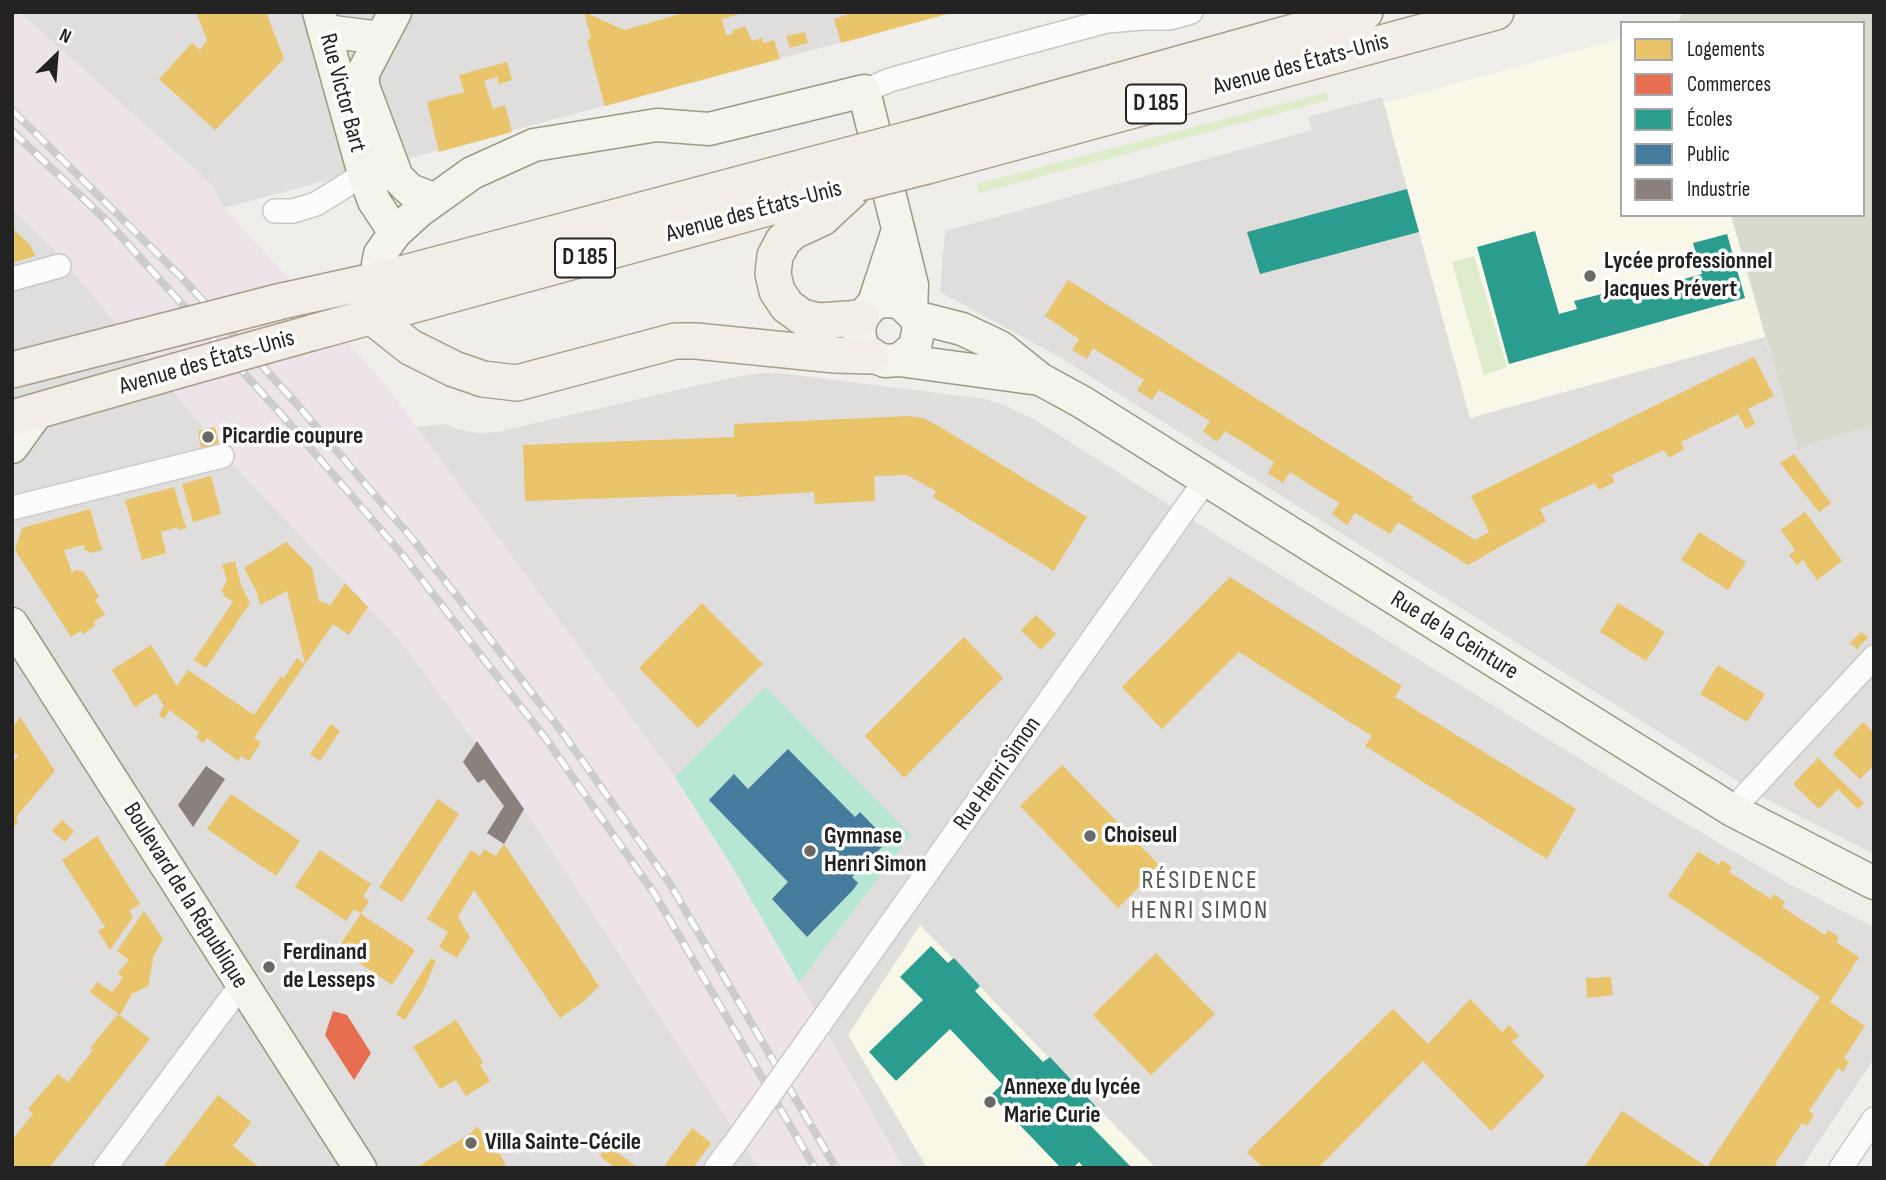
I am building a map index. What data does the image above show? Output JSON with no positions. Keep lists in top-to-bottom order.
{
  "streets": {
    "main road": ["Avenue des États-Unis", "D 185"],
    "street": [
      "Rue Victor Bart",
      "Rue de la Ceinture",
      "Rue Henri Simon",
      "Boulevard de la République"
    ]
  },
  "crossings": [
    ["Rue de la Ceinture", "Rue Henri Simon"]
  ],
  "districts": ["RÉSIDENCE HENRI SIMON"],
  "places": [
    "Lycée professionnel Jacques Prévert",
    "Picardie coupure",
    "Choiseul",
    "Gymnase Henri Simon",
    "Ferdinand de Lesseps",
    "Annexe du lycée Marie Curie",
    "Villa Sainte-Cécile"
  ],
  "legend": [
    "Logements",
    "Commerces",
    "Écoles",
    "Public",
    "Industrie"
  ],
  "north": "top right"
}
